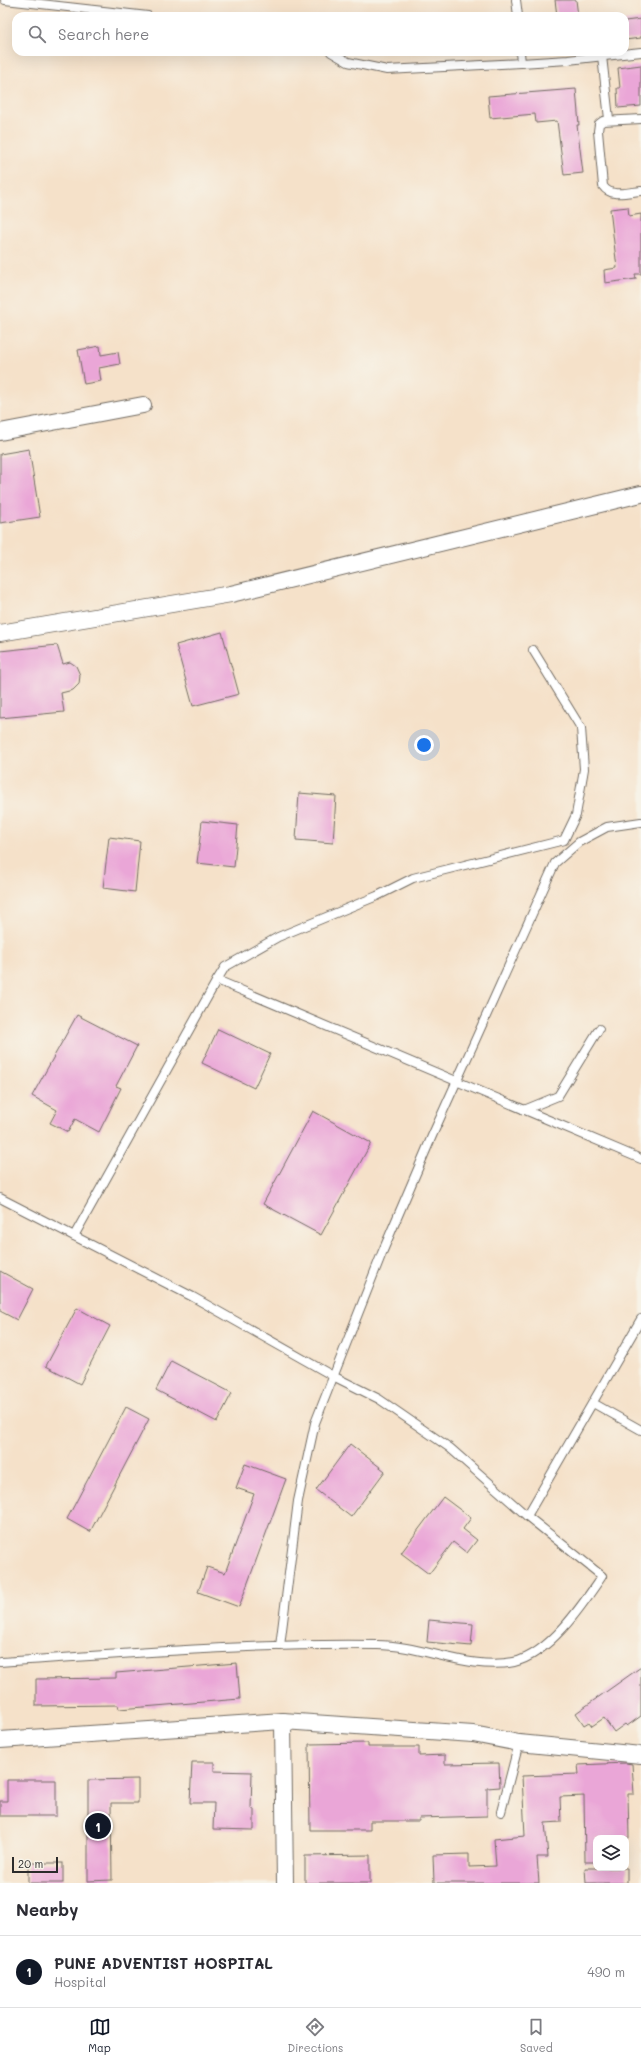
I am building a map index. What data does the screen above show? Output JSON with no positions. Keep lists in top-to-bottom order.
{
  "scale_bar": "20 m",
  "page": {
    "search": "Search here",
    "pins": "1",
    "scale": "20 m",
    "heading": "Nearby",
    "list": [
      {
        "mark": "1",
        "name": "PUNE ADVENTIST HOSPITAL",
        "note": "Hospital",
        "value": "490 m"
      }
    ],
    "nav": ["Map", "Directions", "Saved"]
  }
}
